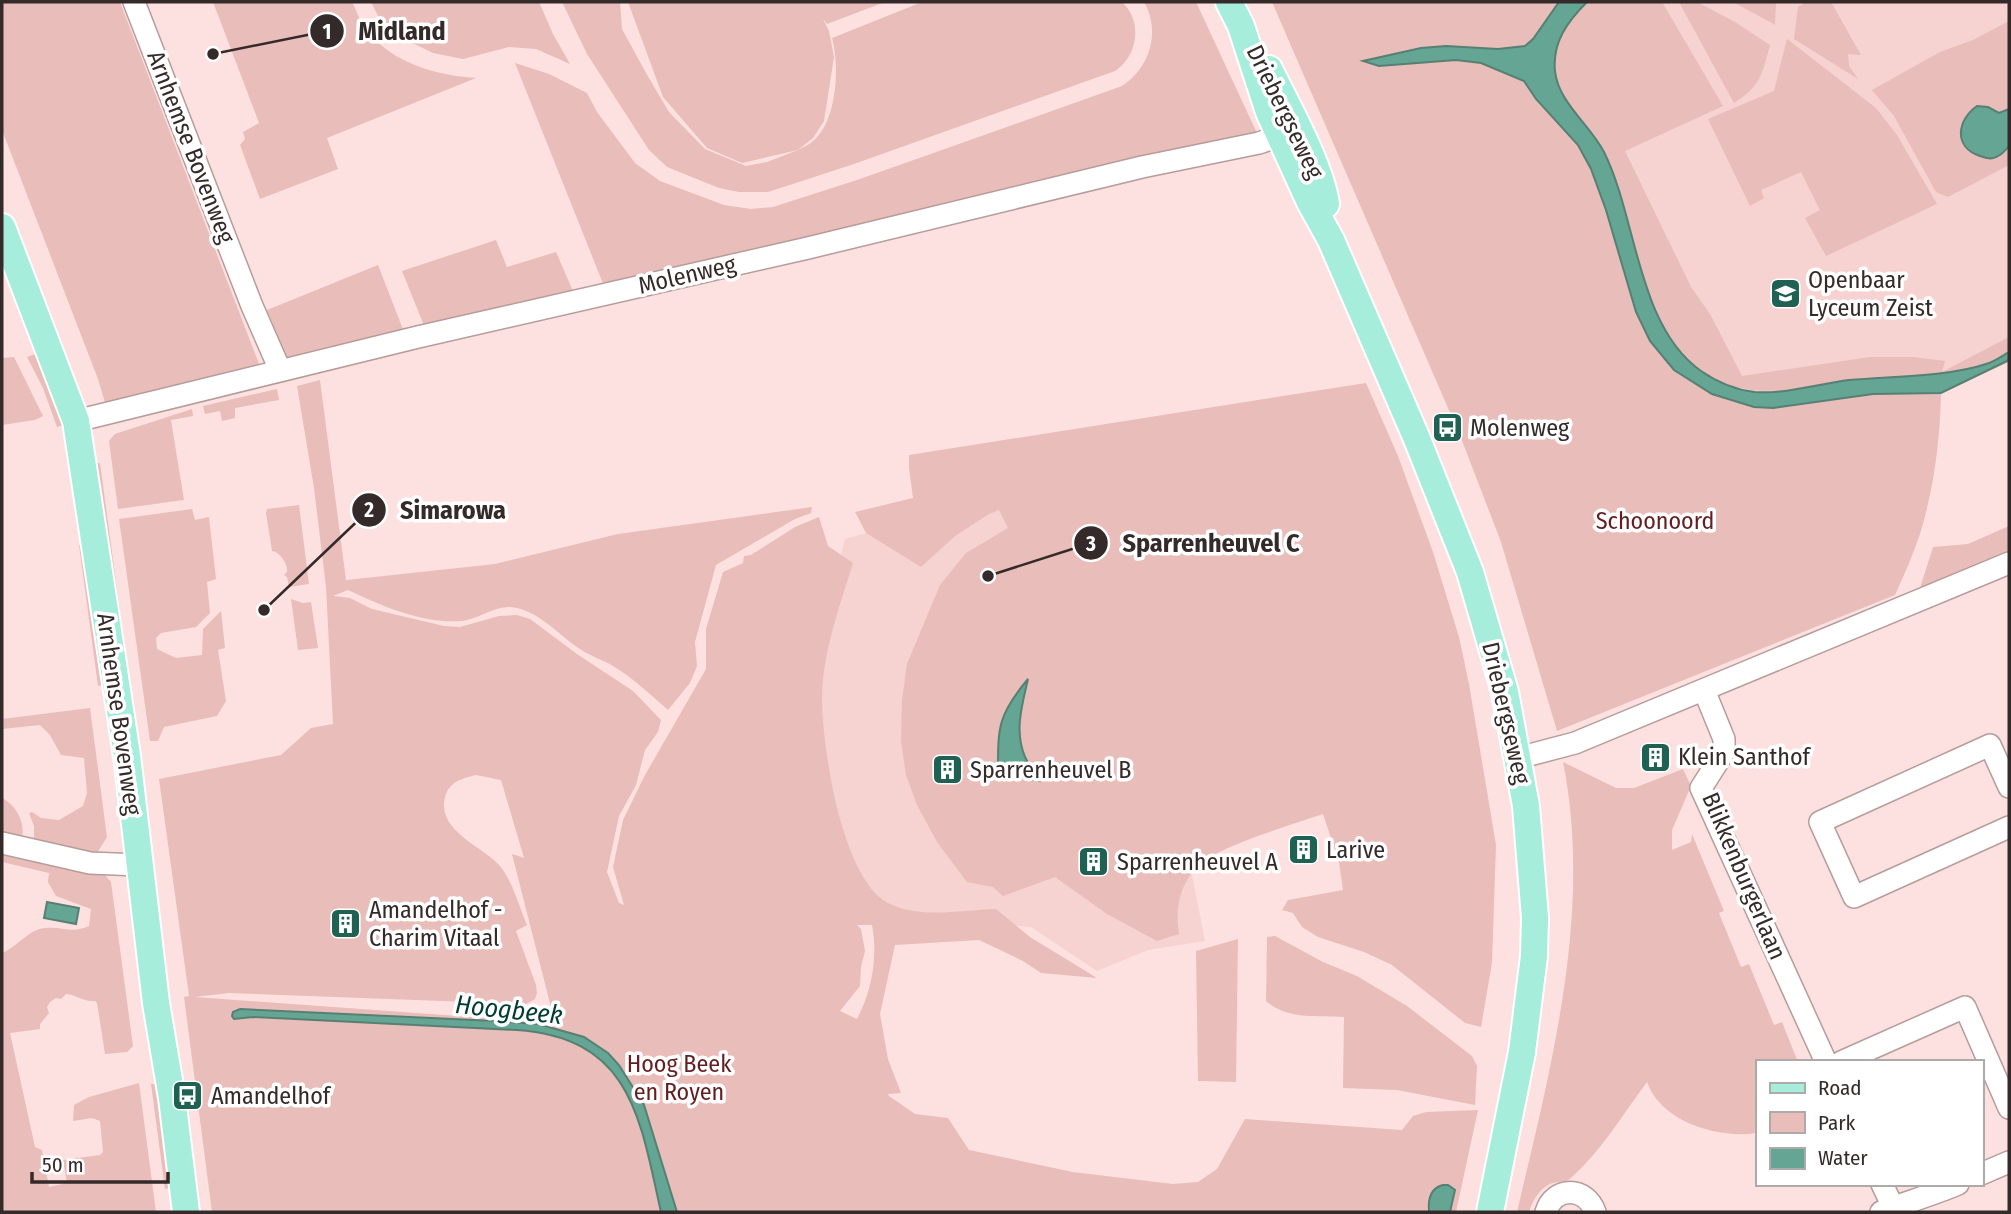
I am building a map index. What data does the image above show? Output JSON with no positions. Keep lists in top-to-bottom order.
{
  "streets": {
    "main road": ["Driebergseweg", "Arnhemse Bovenweg"],
    "street": ["Molenweg", "Blikkenburgerlaan"]
  },
  "crossings": [
    ["Driebergseweg", "Molenweg"],
    ["Arnhemse Bovenweg", "Molenweg"]
  ],
  "water": ["Hoogbeek"],
  "parks": ["Schoonoord", "Hoog Beek en Royen"],
  "places": {
    "other": ["Midland", "Sparrenheuvel C", "Simarowa"],
    "school or university": ["Openbaar Lyceum Zeist"],
    "bus stop": ["Molenweg", "Amandelhof"],
    "building": [
      "Klein Santhof",
      "Sparrenheuvel B",
      "Larive",
      "Sparrenheuvel A",
      "Amandelhof - Charim Vitaal"
    ]
  },
  "legend": ["Road", "Park", "Water"],
  "scale_bar": "50 m"
}
